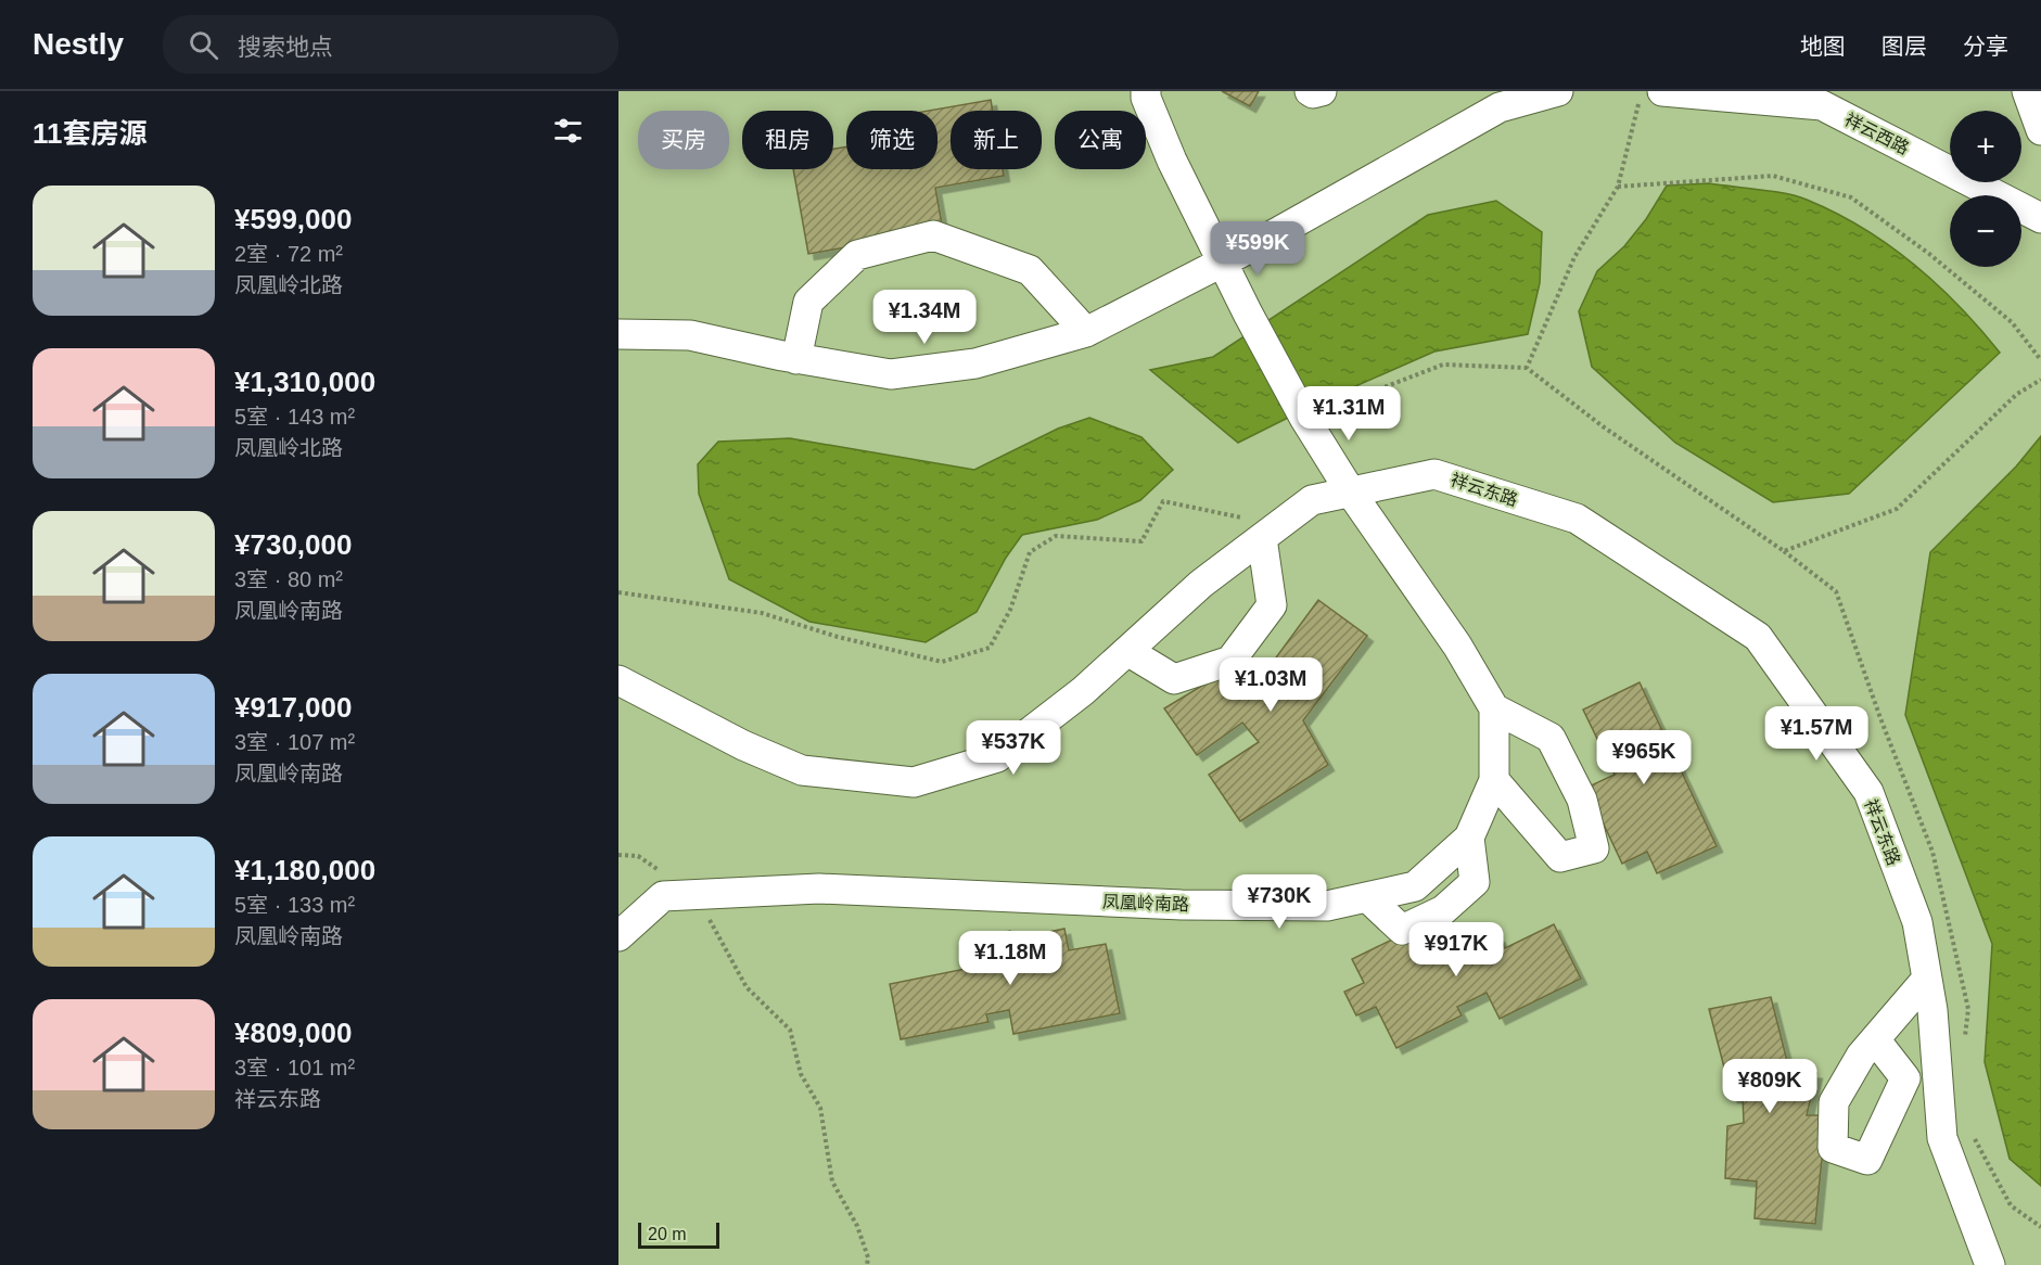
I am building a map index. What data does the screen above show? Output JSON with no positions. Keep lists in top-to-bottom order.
{
  "streets": {
    "street": ["祥云西路", "祥云东路", "凤凰岭南路"]
  },
  "scale_bar": "20 m",
  "page": {
    "header": "Nestly",
    "search": "搜索地点",
    "nav": ["地图", "图层", "分享"],
    "heading": "11套房源",
    "map_buttons": ["+", "−"],
    "chip": [
      "买房",
      "租房",
      "筛选",
      "新上",
      "公寓"
    ],
    "list": [
      {
        "name": "¥599,000",
        "note": "2室 · 72 m² · 凤凰岭北路"
      },
      {
        "name": "¥1,310,000",
        "note": "5室 · 143 m² · 凤凰岭北路"
      },
      {
        "name": "¥730,000",
        "note": "3室 · 80 m² · 凤凰岭南路"
      },
      {
        "name": "¥917,000",
        "note": "3室 · 107 m² · 凤凰岭南路"
      },
      {
        "name": "¥1,180,000",
        "note": "5室 · 133 m² · 凤凰岭南路"
      },
      {
        "name": "¥809,000",
        "note": "3室 · 101 m² · 祥云东路"
      }
    ],
    "price": [
      "¥599K",
      "¥1.34M",
      "¥1.31M",
      "¥1.03M",
      "¥1.57M",
      "¥537K",
      "¥965K",
      "¥730K",
      "¥917K",
      "¥1.18M",
      "¥809K"
    ],
    "scale": "20 m"
  }
}
